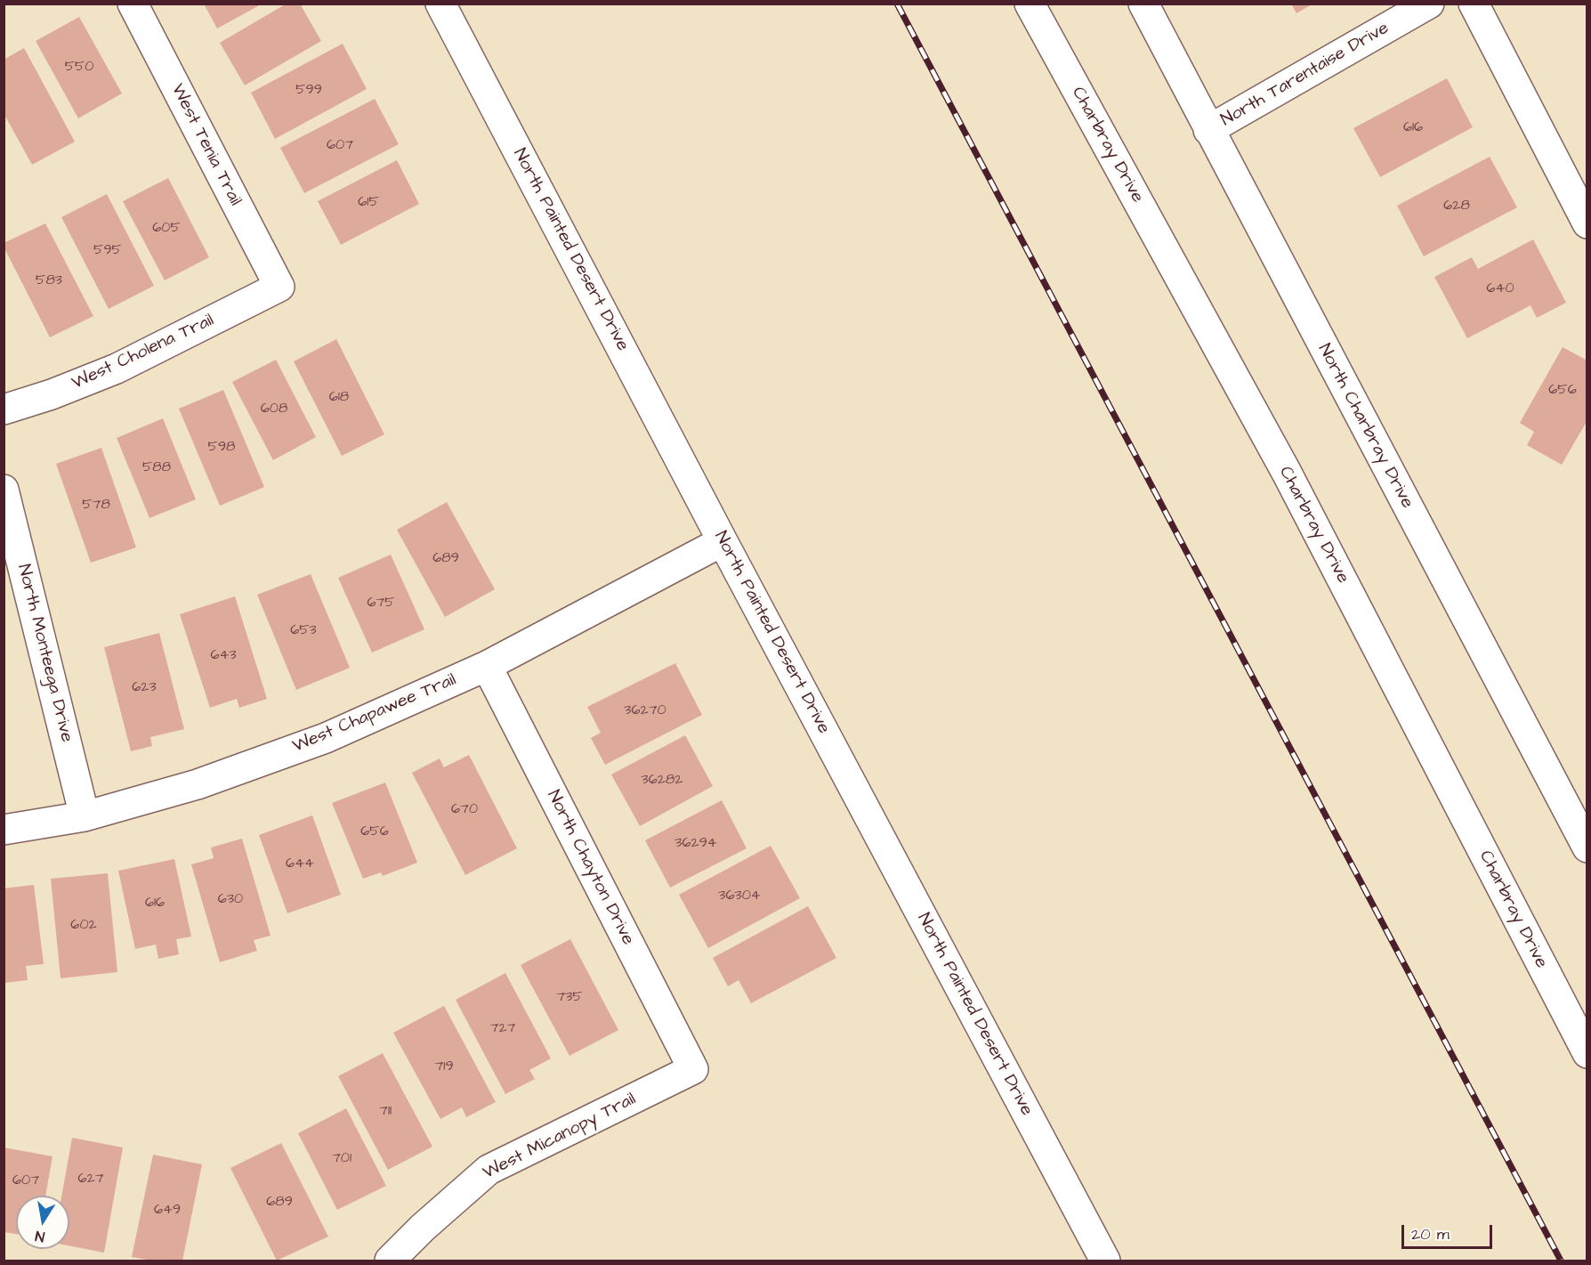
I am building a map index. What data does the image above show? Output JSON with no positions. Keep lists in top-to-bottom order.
{
  "streets": {
    "street": [
      "North Tarentaise Drive",
      "West Tenia Trail",
      "Charbray Drive",
      "North Painted Desert Drive",
      "West Cholena Trail",
      "North Charbray Drive",
      "North Monteega Drive",
      "West Chapawee Trail",
      "North Chayton Drive",
      "West Micanopy Trail"
    ]
  },
  "crossings": [
    ["North Tarentaise Drive", "North Charbray Drive"],
    ["West Tenia Trail", "West Cholena Trail"],
    ["North Painted Desert Drive", "West Chapawee Trail"],
    ["North Monteega Drive", "West Chapawee Trail"],
    ["West Chapawee Trail", "North Chayton Drive"],
    ["North Chayton Drive", "West Micanopy Trail"]
  ],
  "house_numbers": [
    "550",
    "599",
    "616",
    "607",
    "615",
    "628",
    "605",
    "595",
    "583",
    "640",
    "656",
    "618",
    "608",
    "598",
    "588",
    "578",
    "689",
    "675",
    "653",
    "643",
    "623",
    "36270",
    "36282",
    "670",
    "656",
    "36294",
    "644",
    "36304",
    "630",
    "616",
    "602",
    "735",
    "727",
    "719",
    "711",
    "701",
    "627",
    "607",
    "689",
    "649"
  ],
  "scale_bar": "20 m",
  "north": "bottom"
}
